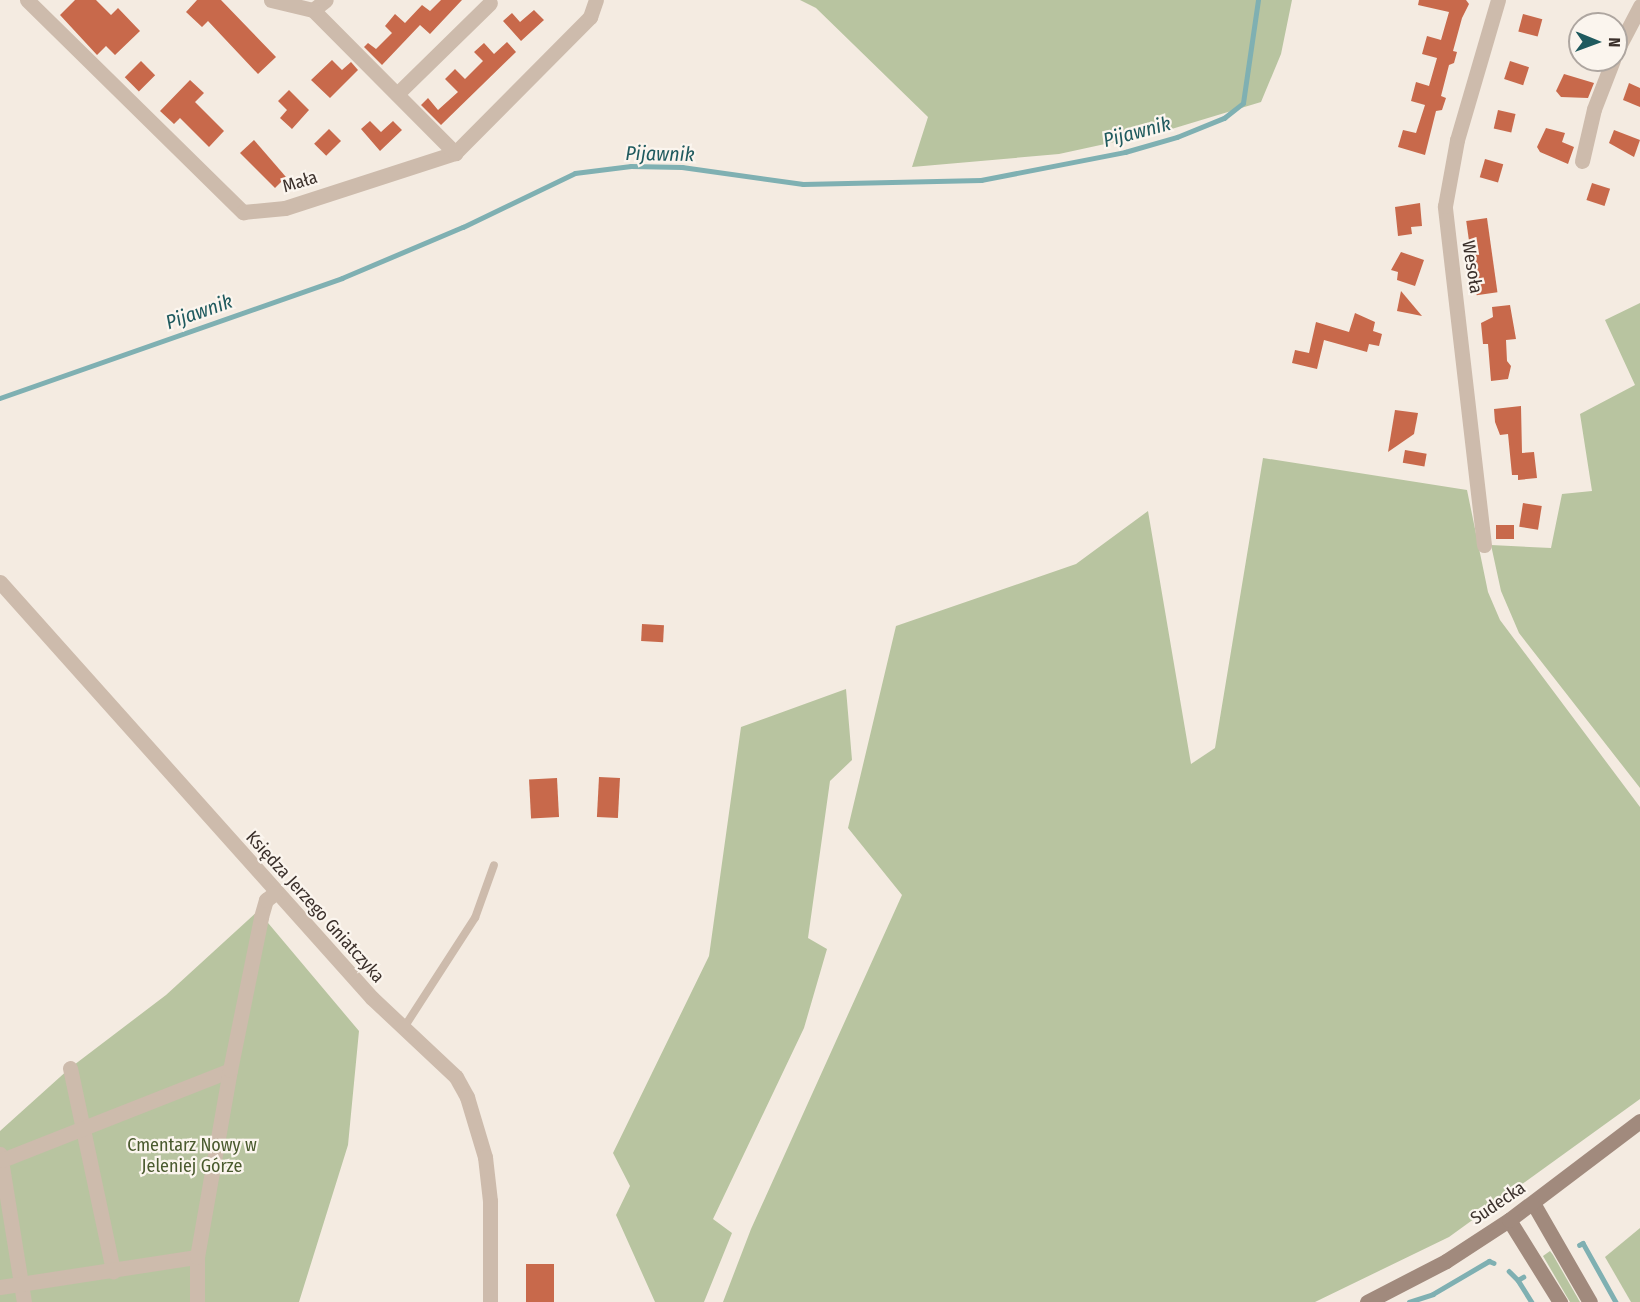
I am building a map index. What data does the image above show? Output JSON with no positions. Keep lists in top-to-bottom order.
{
  "streets": {
    "main road": ["Sudecka"],
    "street": ["Mała", "Wesoła", "Księdza Jerzego Gniatczyka"]
  },
  "water": ["Pijawnik"],
  "parks": ["Cmentarz Nowy w Jeleniej Górze"],
  "north": "right"
}
